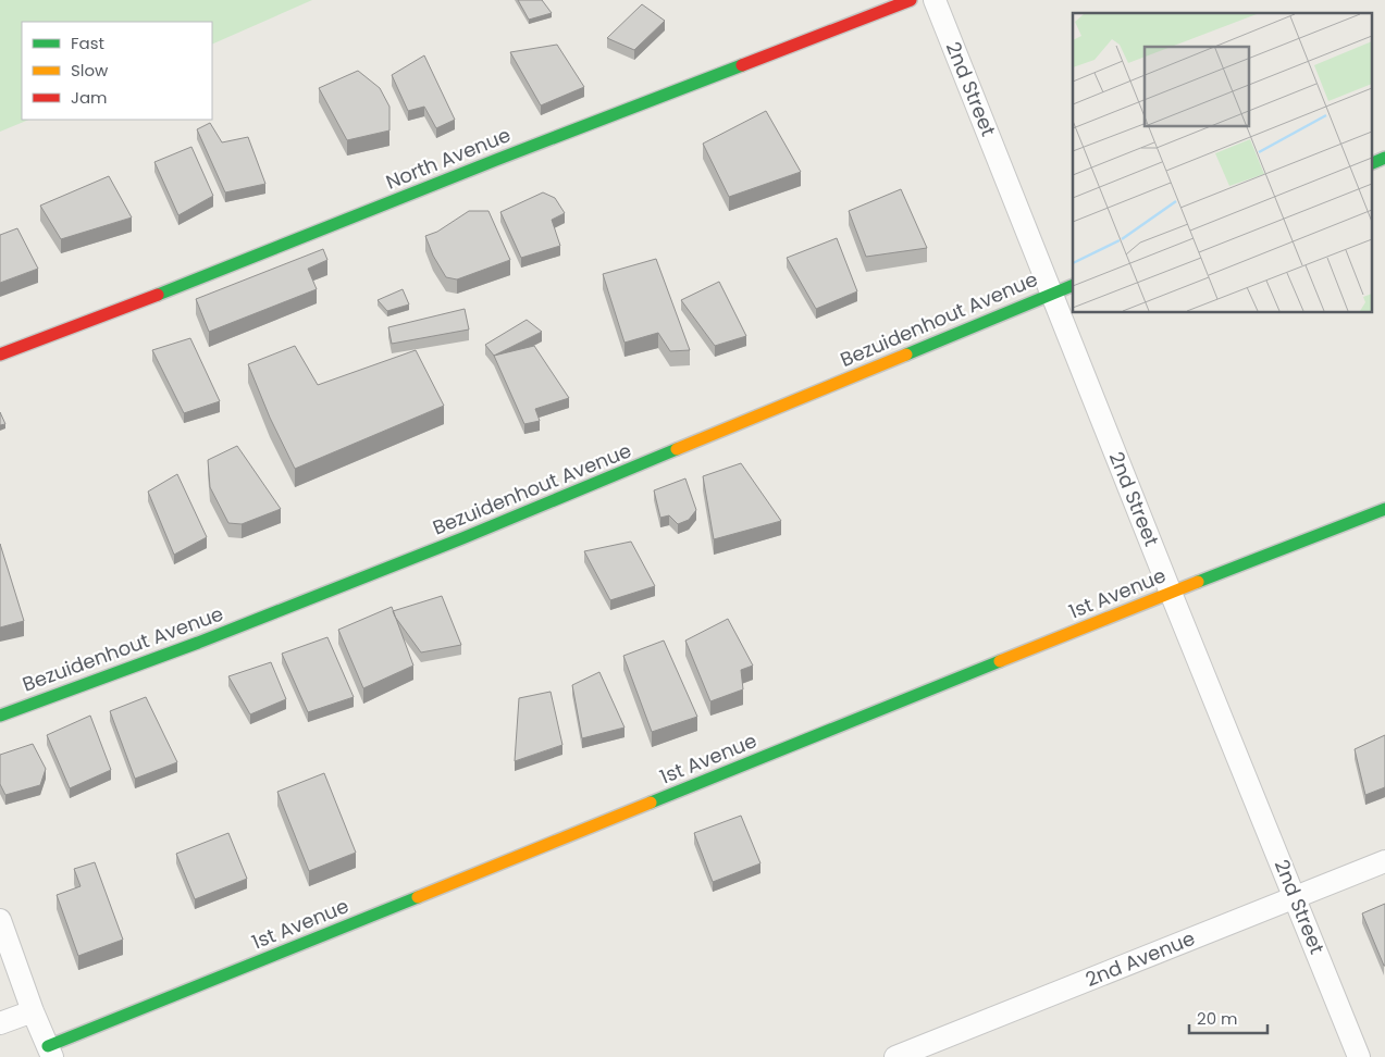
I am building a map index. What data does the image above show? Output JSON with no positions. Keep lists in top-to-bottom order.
{
  "streets": {
    "street": [
      "2nd Street",
      "North Avenue",
      "Bezuidenhout Avenue",
      "1st Avenue",
      "2nd Avenue"
    ]
  },
  "crossings": [
    ["2nd Street", "Bezuidenhout Avenue"],
    ["2nd Street", "1st Avenue"],
    ["2nd Street", "2nd Avenue"]
  ],
  "legend": ["Fast", "Slow", "Jam"],
  "scale_bar": "20 m"
}
